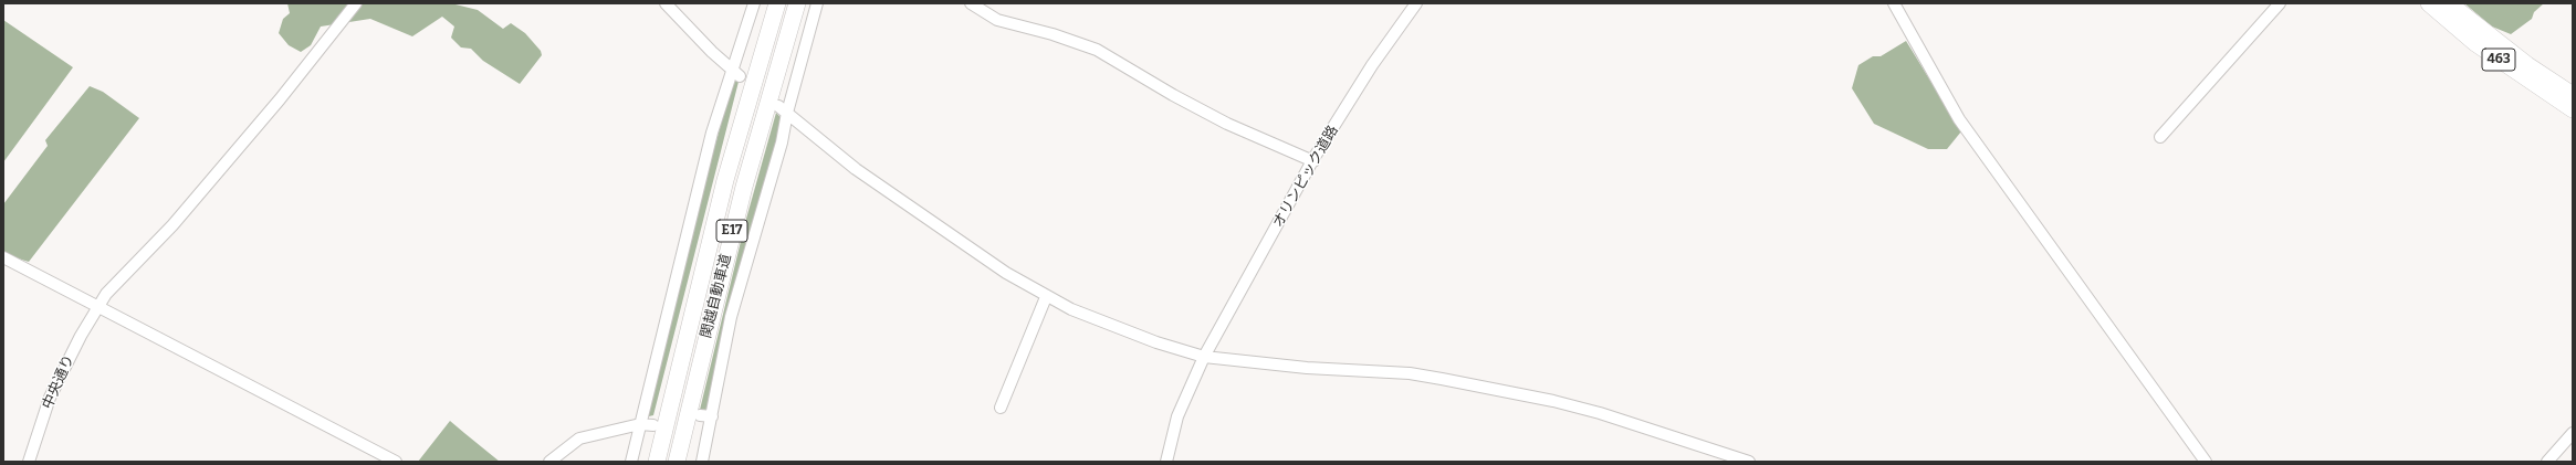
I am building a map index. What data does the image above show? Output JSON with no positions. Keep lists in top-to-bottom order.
{
  "streets": {
    "highway": ["463", "E17", "関越自動車道"],
    "street": ["オリンピック道路", "中央通り"]
  }
}
